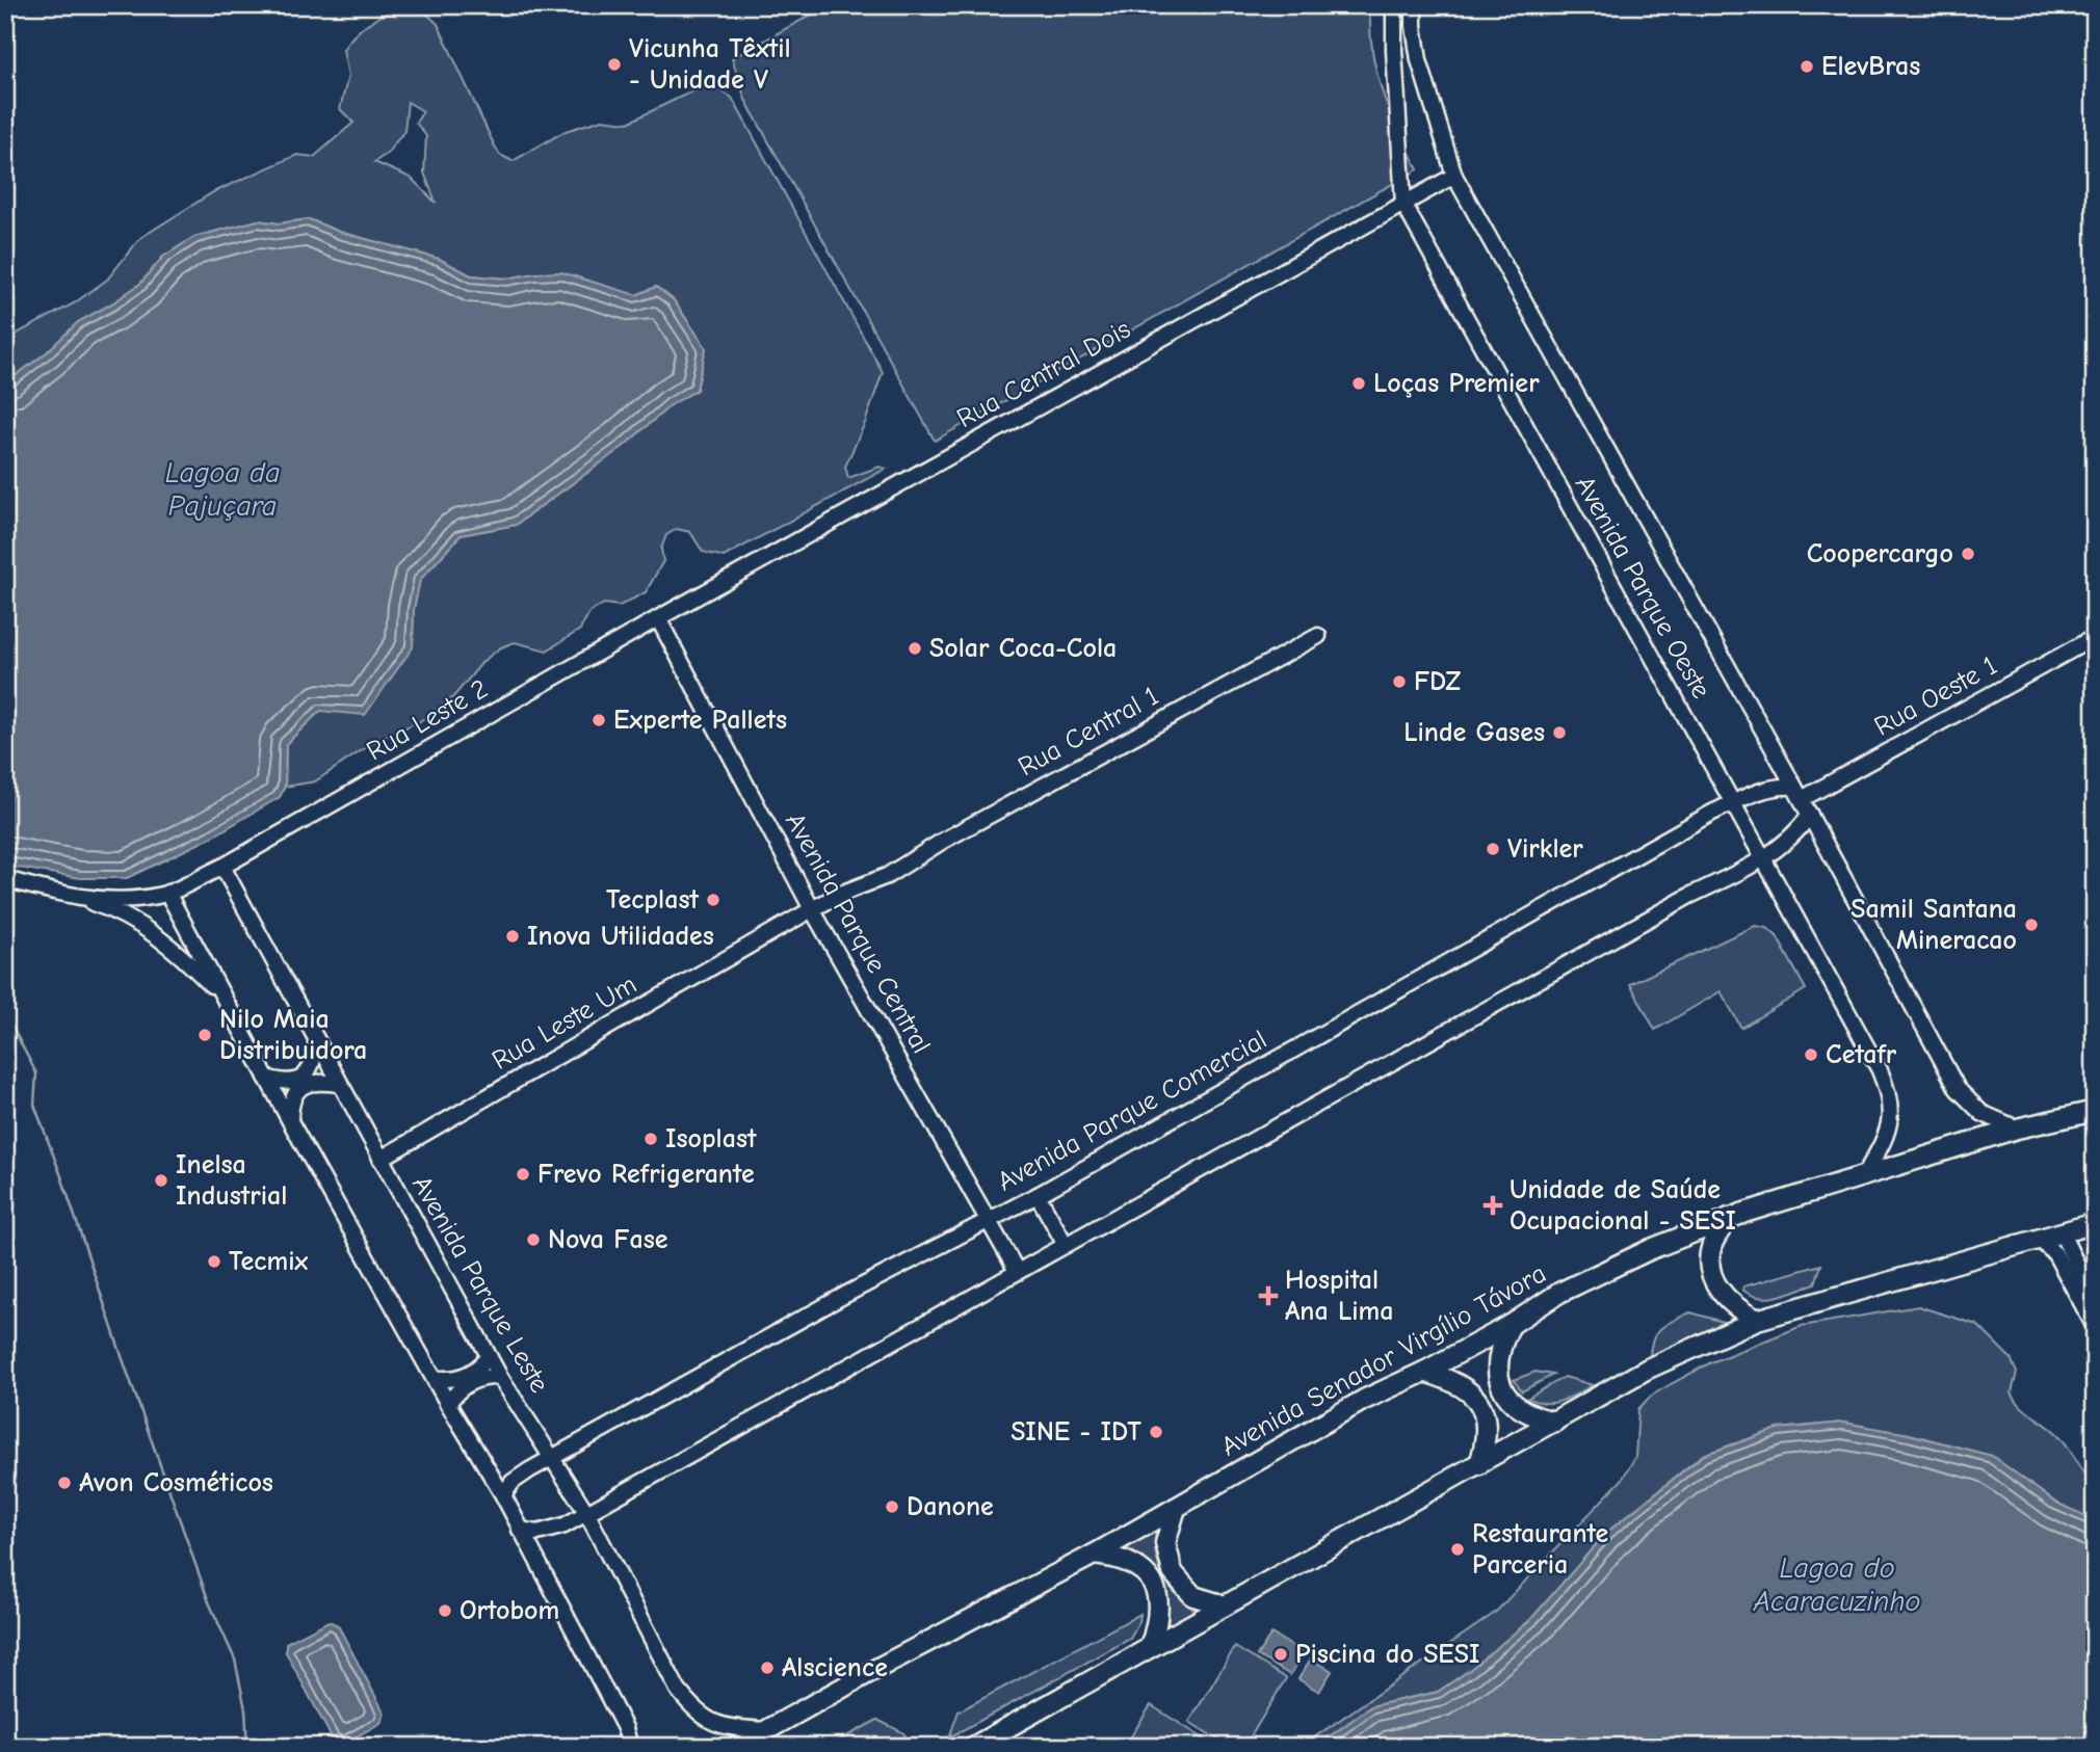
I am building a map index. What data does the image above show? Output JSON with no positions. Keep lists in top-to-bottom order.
{
  "streets": {
    "main road": ["Avenida Senador Virgílio Távora"],
    "street": [
      "Rua Central Dois",
      "Avenida Parque Oeste",
      "Rua Oeste 1",
      "Rua Leste 2",
      "Rua Central 1",
      "Avenida Parque Central",
      "Rua Leste Um",
      "Avenida Parque Comercial",
      "Avenida Parque Leste"
    ]
  },
  "crossings": [
    ["Rua Central Dois", "Avenida Parque Oeste"],
    ["Rua Central Dois", "Rua Leste 2"],
    ["Rua Central Dois", "Avenida Parque Central"],
    ["Avenida Parque Oeste", "Rua Oeste 1"],
    ["Avenida Parque Oeste", "Avenida Parque Comercial"],
    ["Avenida Parque Oeste", "Avenida Senador Virgílio Távora"],
    ["Rua Oeste 1", "Avenida Parque Comercial"],
    ["Rua Leste 2", "Avenida Parque Central"],
    ["Rua Leste 2", "Avenida Parque Leste"],
    ["Rua Central 1", "Avenida Parque Central"],
    ["Rua Central 1", "Rua Leste Um"],
    ["Avenida Parque Central", "Rua Leste Um"],
    ["Avenida Parque Central", "Avenida Parque Comercial"],
    ["Rua Leste Um", "Avenida Parque Leste"],
    ["Avenida Parque Comercial", "Avenida Parque Leste"],
    ["Avenida Parque Leste", "Avenida Senador Virgílio Távora"]
  ],
  "water": ["Lagoa da Pajuçara", "Lagoa do Acaracuzinho"],
  "places": {
    "other": [
      "Vicunha Têxtil - Unidade V",
      "ElevBras",
      "Loças Premier",
      "Coopercargo",
      "Solar Coca-Cola",
      "FDZ",
      "Experte Pallets",
      "Linde Gases",
      "Virkler",
      "Tecplast",
      "Samil Santana Mineracao",
      "Inova Utilidades",
      "Nilo Maia Distribuidora",
      "Cetafr",
      "Isoplast",
      "Frevo Refrigerante",
      "Inelsa Industrial",
      "Nova Fase",
      "Tecmix",
      "SINE - IDT",
      "Avon Cosméticos",
      "Danone",
      "Restaurante Parceria",
      "Ortobom",
      "Piscina do SESI",
      "Alscience"
    ],
    "health": ["Unidade de Saúde Ocupacional - SESI", "Hospital Ana Lima"]
  }
}
